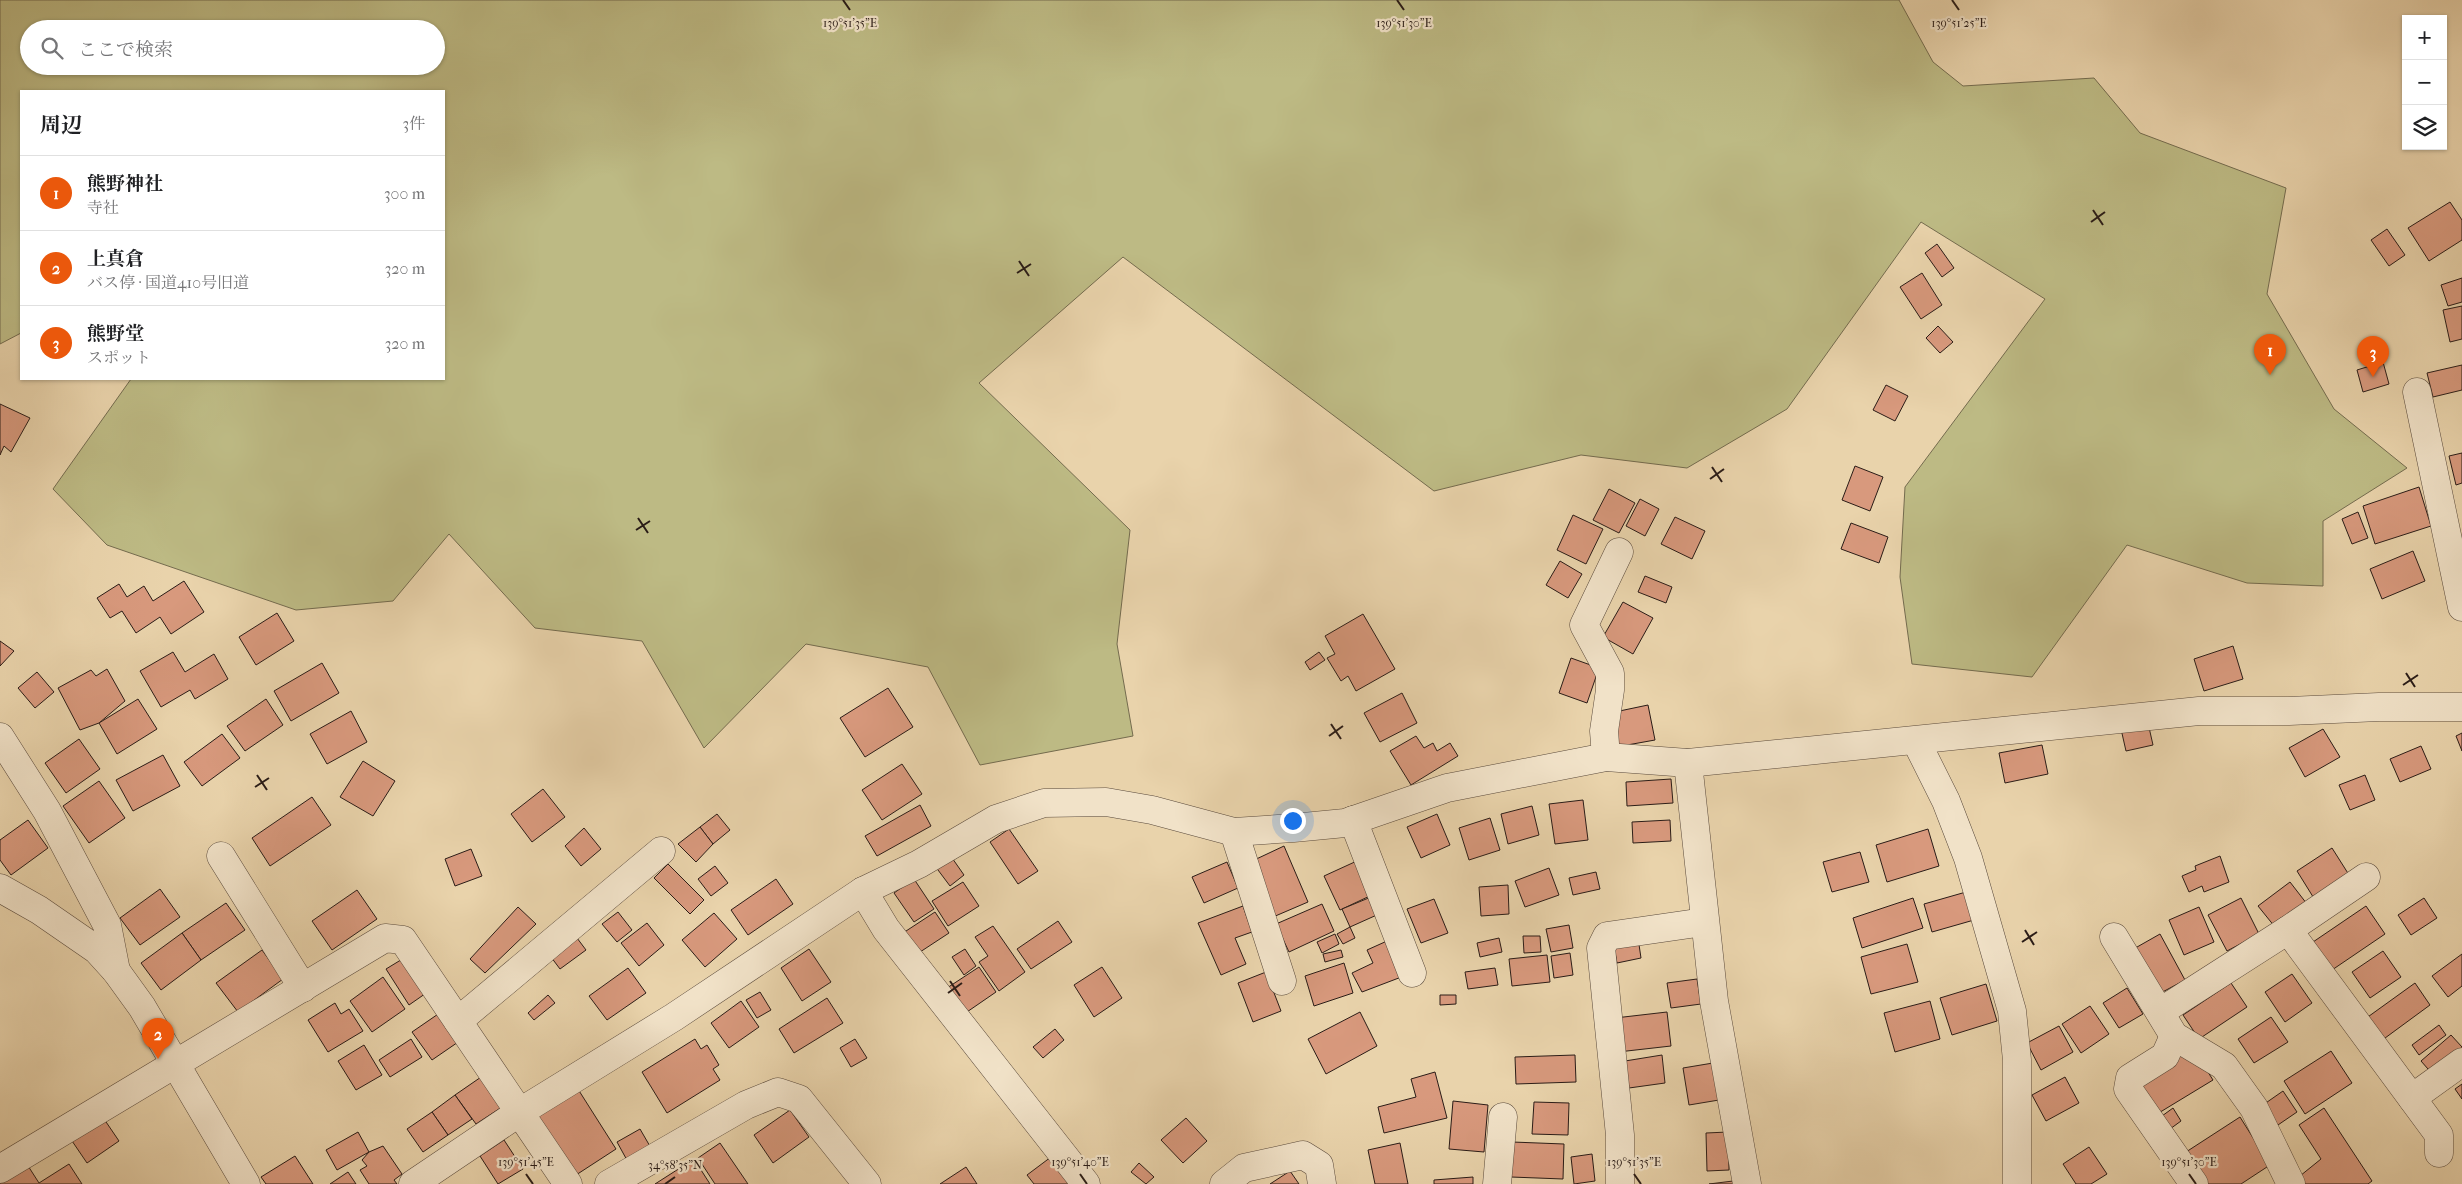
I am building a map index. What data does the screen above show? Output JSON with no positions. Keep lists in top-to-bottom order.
{
  "page": {
    "map_buttons": ["+", "−"],
    "search": "ここで検索",
    "heading": ["周辺", "3件"],
    "list": [
      {
        "mark": "1",
        "name": "熊野神社",
        "note": "寺社",
        "value": "300 m"
      },
      {
        "mark": "2",
        "name": "上真倉",
        "note": "バス停 · 国道410号旧道",
        "value": "320 m"
      },
      {
        "mark": "3",
        "name": "熊野堂",
        "note": "スポット",
        "value": "320 m"
      }
    ],
    "pins": ["1", "3", "2"]
  },
  "coordinates": [
    "139°51'35\"E",
    "139°51'30\"E",
    "139°51'25\"E",
    "139°51'45\"E",
    "139°51'40\"E",
    "34°58'35\"N"
  ]
}
